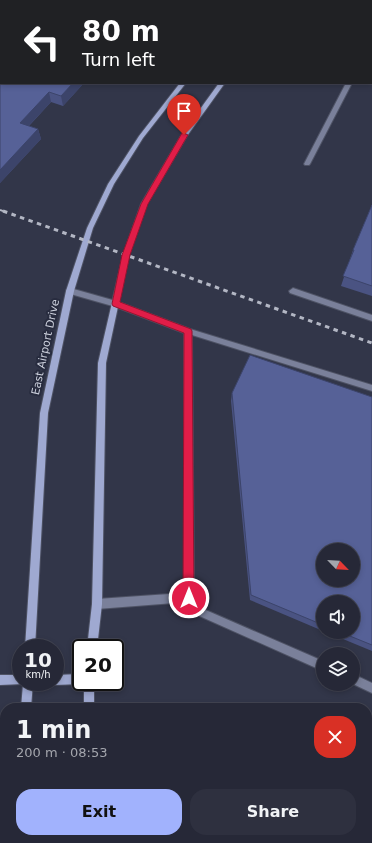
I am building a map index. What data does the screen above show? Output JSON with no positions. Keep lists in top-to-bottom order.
{
  "streets": {
    "main road": ["East Airport Drive"]
  },
  "north": "bottom right",
  "page": {
    "turn": ["80 m", "Turn left"],
    "speed": "10 km/h",
    "limit": "20",
    "heading": ["1 min", "200 m · 08:53"],
    "buttons": ["Exit", "Share"]
  }
}
